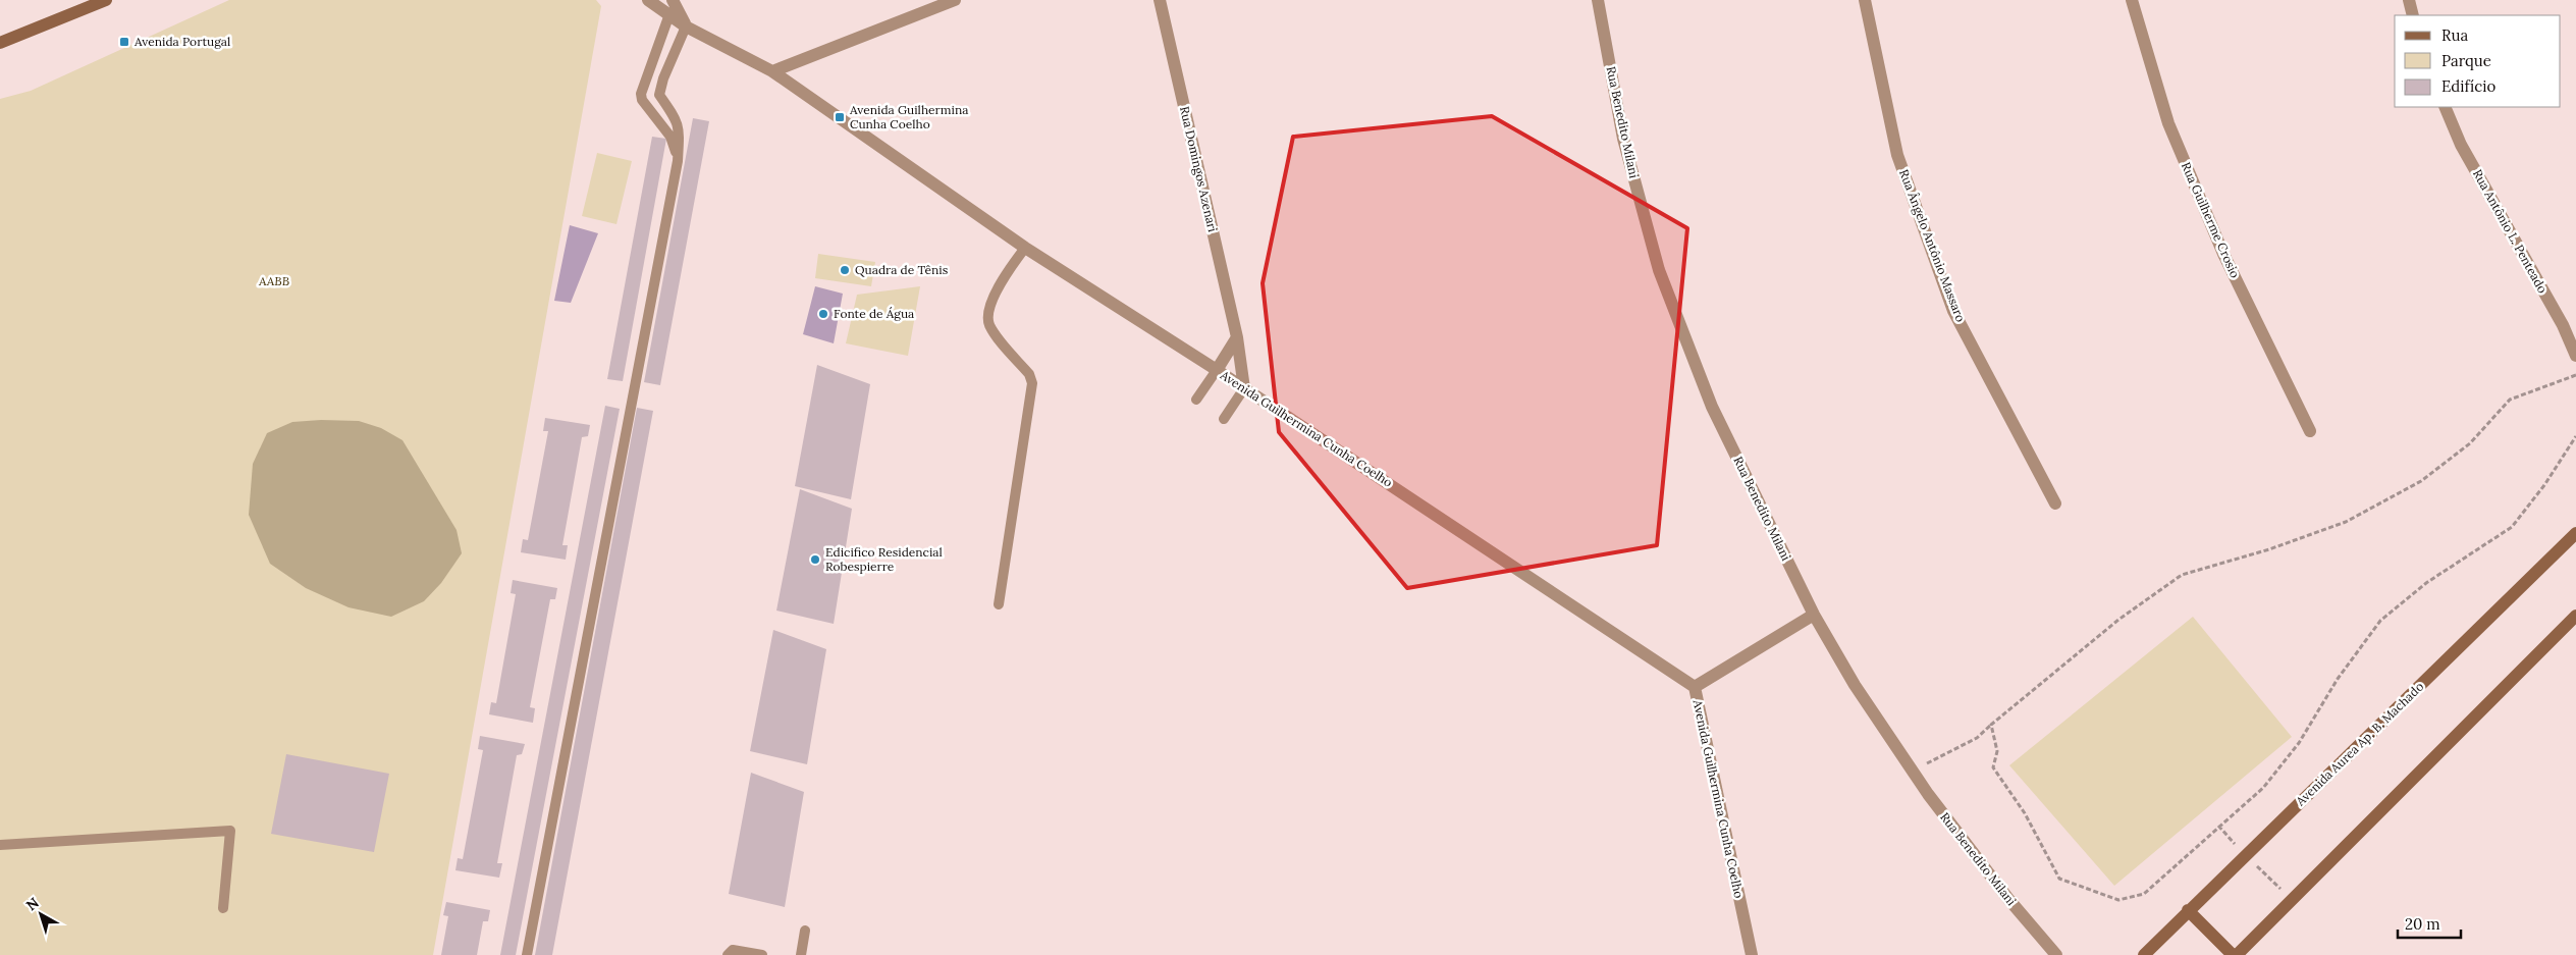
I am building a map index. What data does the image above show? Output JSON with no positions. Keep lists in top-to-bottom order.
{
  "streets": {
    "street": [
      "Rua Benedito Milani",
      "Rua Domingos Azenari",
      "Rua Guilherme Crosio",
      "Rua Antônio L. Penteado",
      "Rua Ângelo Antônio Massaro",
      "Avenida Guilhermina Cunha Coelho",
      "Avenida Aurea Ap. B. Machado"
    ]
  },
  "crossings": [
    ["Rua Domingos Azenari", "Avenida Guilhermina Cunha Coelho"]
  ],
  "parks": ["AABB"],
  "places": {
    "transit": ["Avenida Portugal", "Avenida Guilhermina Cunha Coelho"],
    "other": ["Quadra de Tênis", "Fonte de Água", "Edicifico Residencial Robespierre"]
  },
  "legend": ["Rua", "Parque", "Edifício"],
  "scale_bar": "20 m",
  "north": "top left"
}
